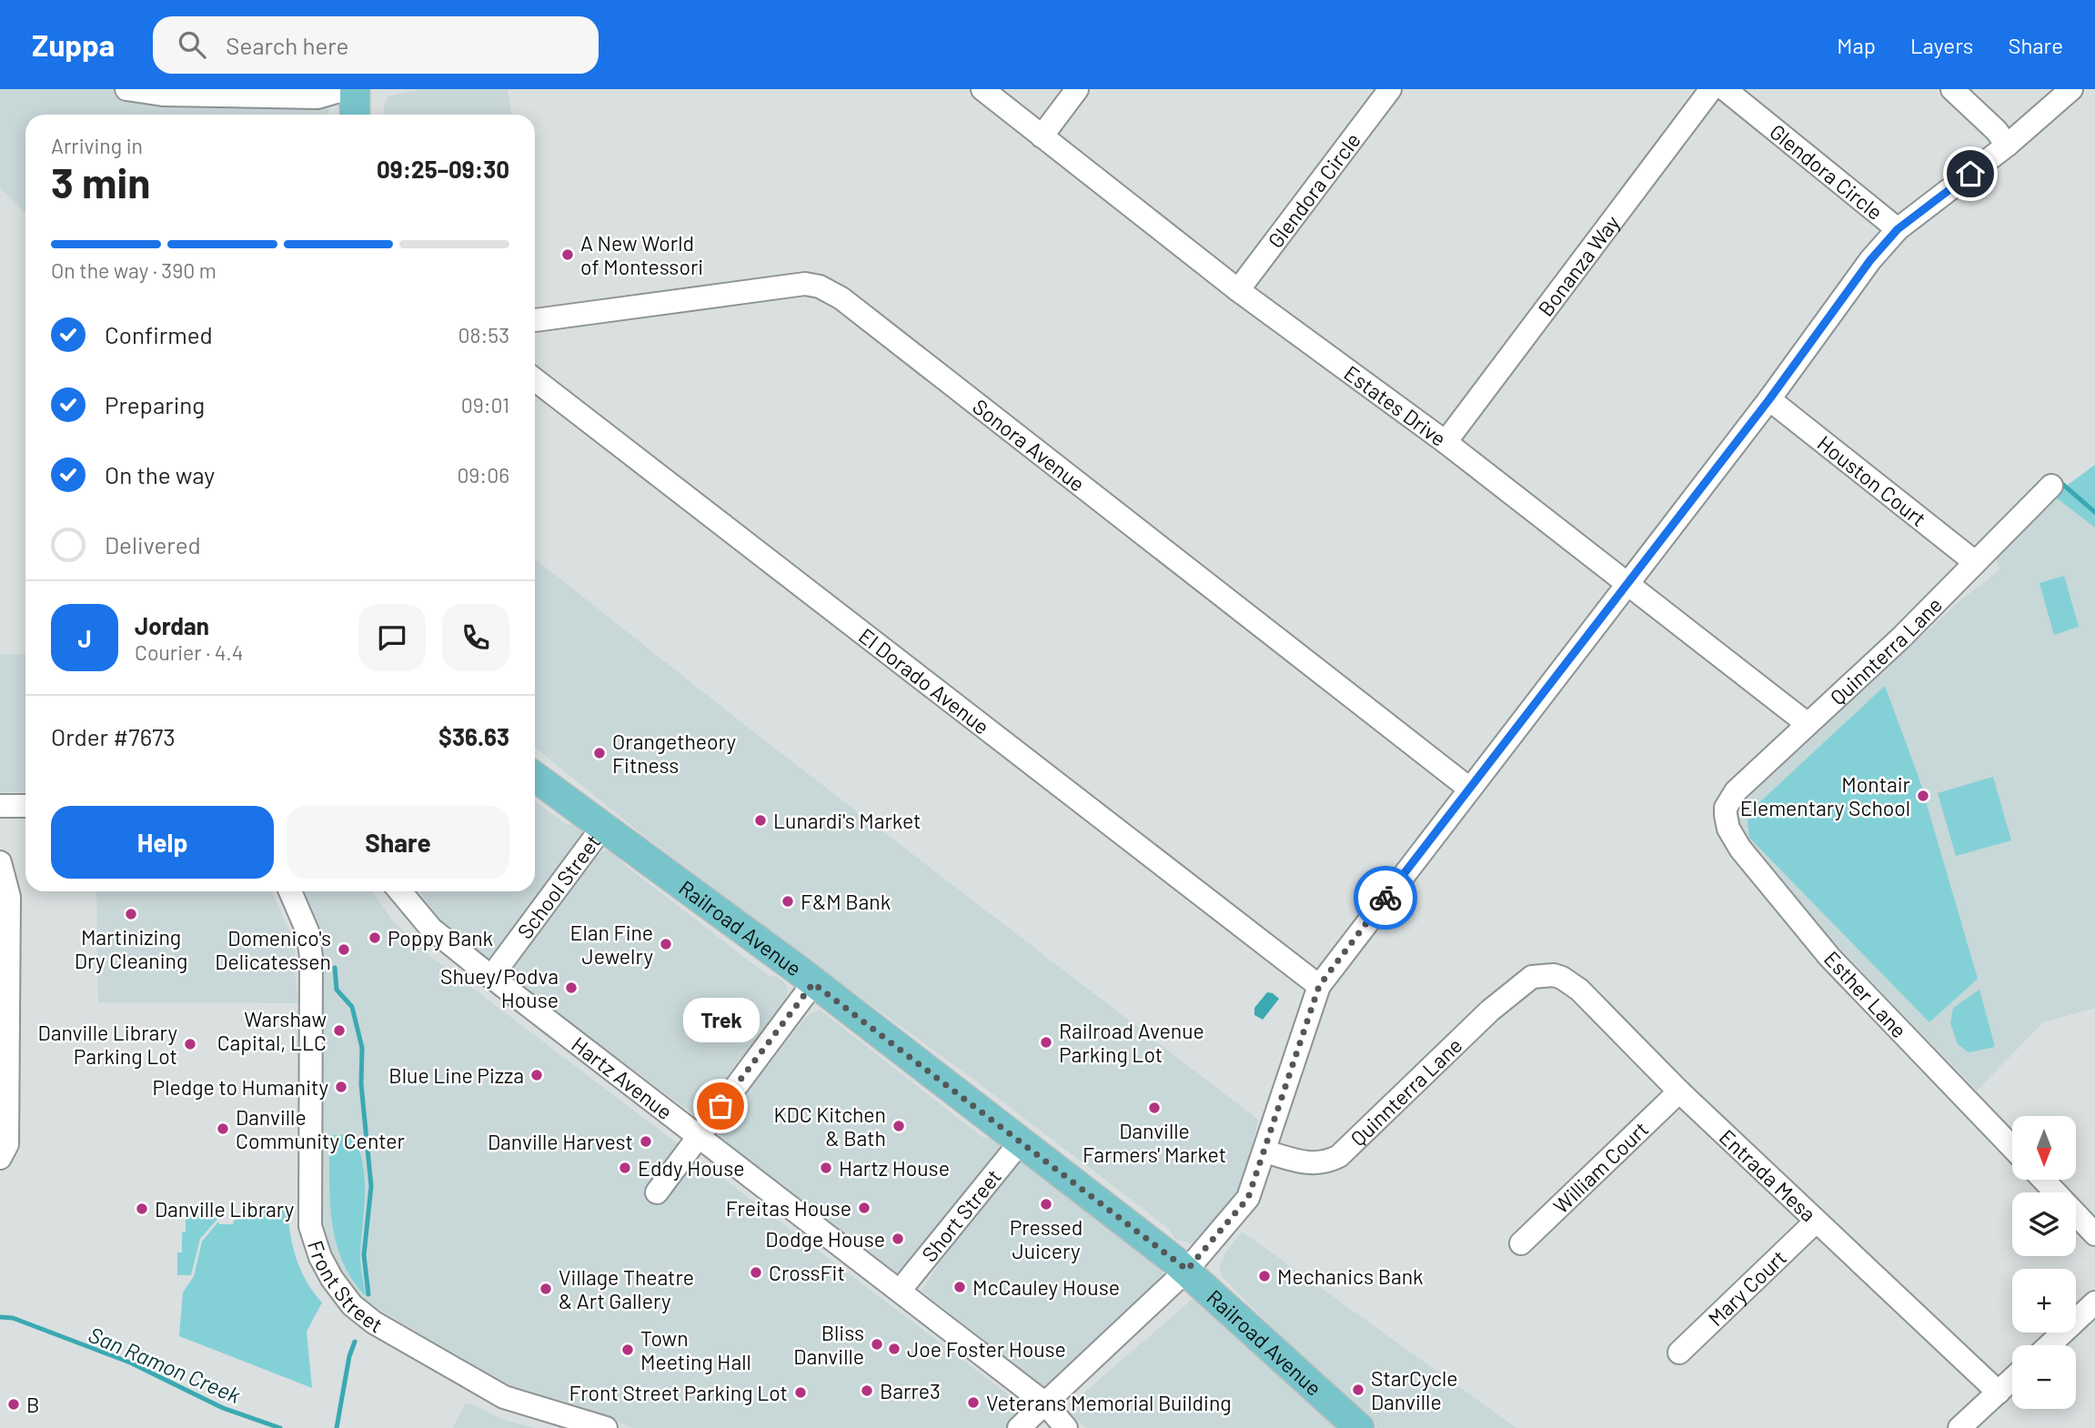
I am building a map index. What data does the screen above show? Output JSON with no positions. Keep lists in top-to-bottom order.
{
  "streets": {
    "main road": ["Railroad Avenue"],
    "street": [
      "Glendora Circle",
      "Bonanza Way",
      "Estates Drive",
      "Sonora Avenue",
      "Houston Court",
      "Quinnterra Lane",
      "El Dorado Avenue",
      "School Street",
      "Esther Lane",
      "Hartz Avenue",
      "William Court",
      "Entrada Mesa",
      "Short Street",
      "Front Street",
      "Mary Court"
    ]
  },
  "crossings": [
    ["Glendora Circle", "Estates Drive"],
    ["Bonanza Way", "Estates Drive"],
    ["Estates Drive", "Quinnterra Lane"],
    ["Houston Court", "Quinnterra Lane"],
    ["Quinnterra Lane", "Esther Lane"],
    ["Quinnterra Lane", "Entrada Mesa"],
    ["School Street", "Railroad Avenue"],
    ["School Street", "Hartz Avenue"],
    ["Railroad Avenue", "Short Street"],
    ["Hartz Avenue", "Short Street"],
    ["William Court", "Entrada Mesa"],
    ["Entrada Mesa", "Mary Court"]
  ],
  "water": ["San Ramon Creek"],
  "places": [
    "A New World of Montessori",
    "Orangetheory Fitness",
    "Montair Elementary School",
    "Lunardi's Market",
    "F&M Bank",
    "Martinizing Dry Cleaning",
    "Poppy Bank",
    "Elan Fine Jewelry",
    "Domenico's Delicatessen",
    "Shuey/Podva House",
    "Warshaw Capital, LLC",
    "Railroad Avenue Parking Lot",
    "Danville Library Parking Lot",
    "Blue Line Pizza",
    "Pledge to Humanity",
    "Trek",
    "Danville Farmers' Market",
    "KDC Kitchen & Bath",
    "Danville Community Center",
    "Danville Harvest",
    "Eddy House",
    "Hartz House",
    "Pressed Juicery",
    "Freitas House",
    "Danville Library",
    "Dodge House",
    "CrossFit",
    "Mechanics Bank",
    "McCauley House",
    "Village Theatre & Art Gallery",
    "Bliss Danville",
    "Joe Foster House",
    "Town Meeting Hall",
    "StarCycle Danville",
    "Barre3",
    "Front Street Parking Lot",
    "Veterans Memorial Building",
    "B"
  ],
  "north": "bottom",
  "page": {
    "header": "Zuppa",
    "search": "Search here",
    "nav": ["Map", "Layers", "Share"],
    "heading": ["3 min", "Arriving in", "09:25–09:30"],
    "panel": [
      "Jordan",
      "Courier · 4.4",
      "Order #7673",
      "$36.63"
    ],
    "bar": "On the way · 390 m",
    "list": [
      ["Confirmed", "08:53"],
      ["Preparing", "09:01"],
      ["On the way", "09:06"],
      "Delivered"
    ],
    "round": "J",
    "buttons": ["Help", "Share"],
    "bubble": "Trek",
    "map_buttons": ["+", "−"]
  }
}
